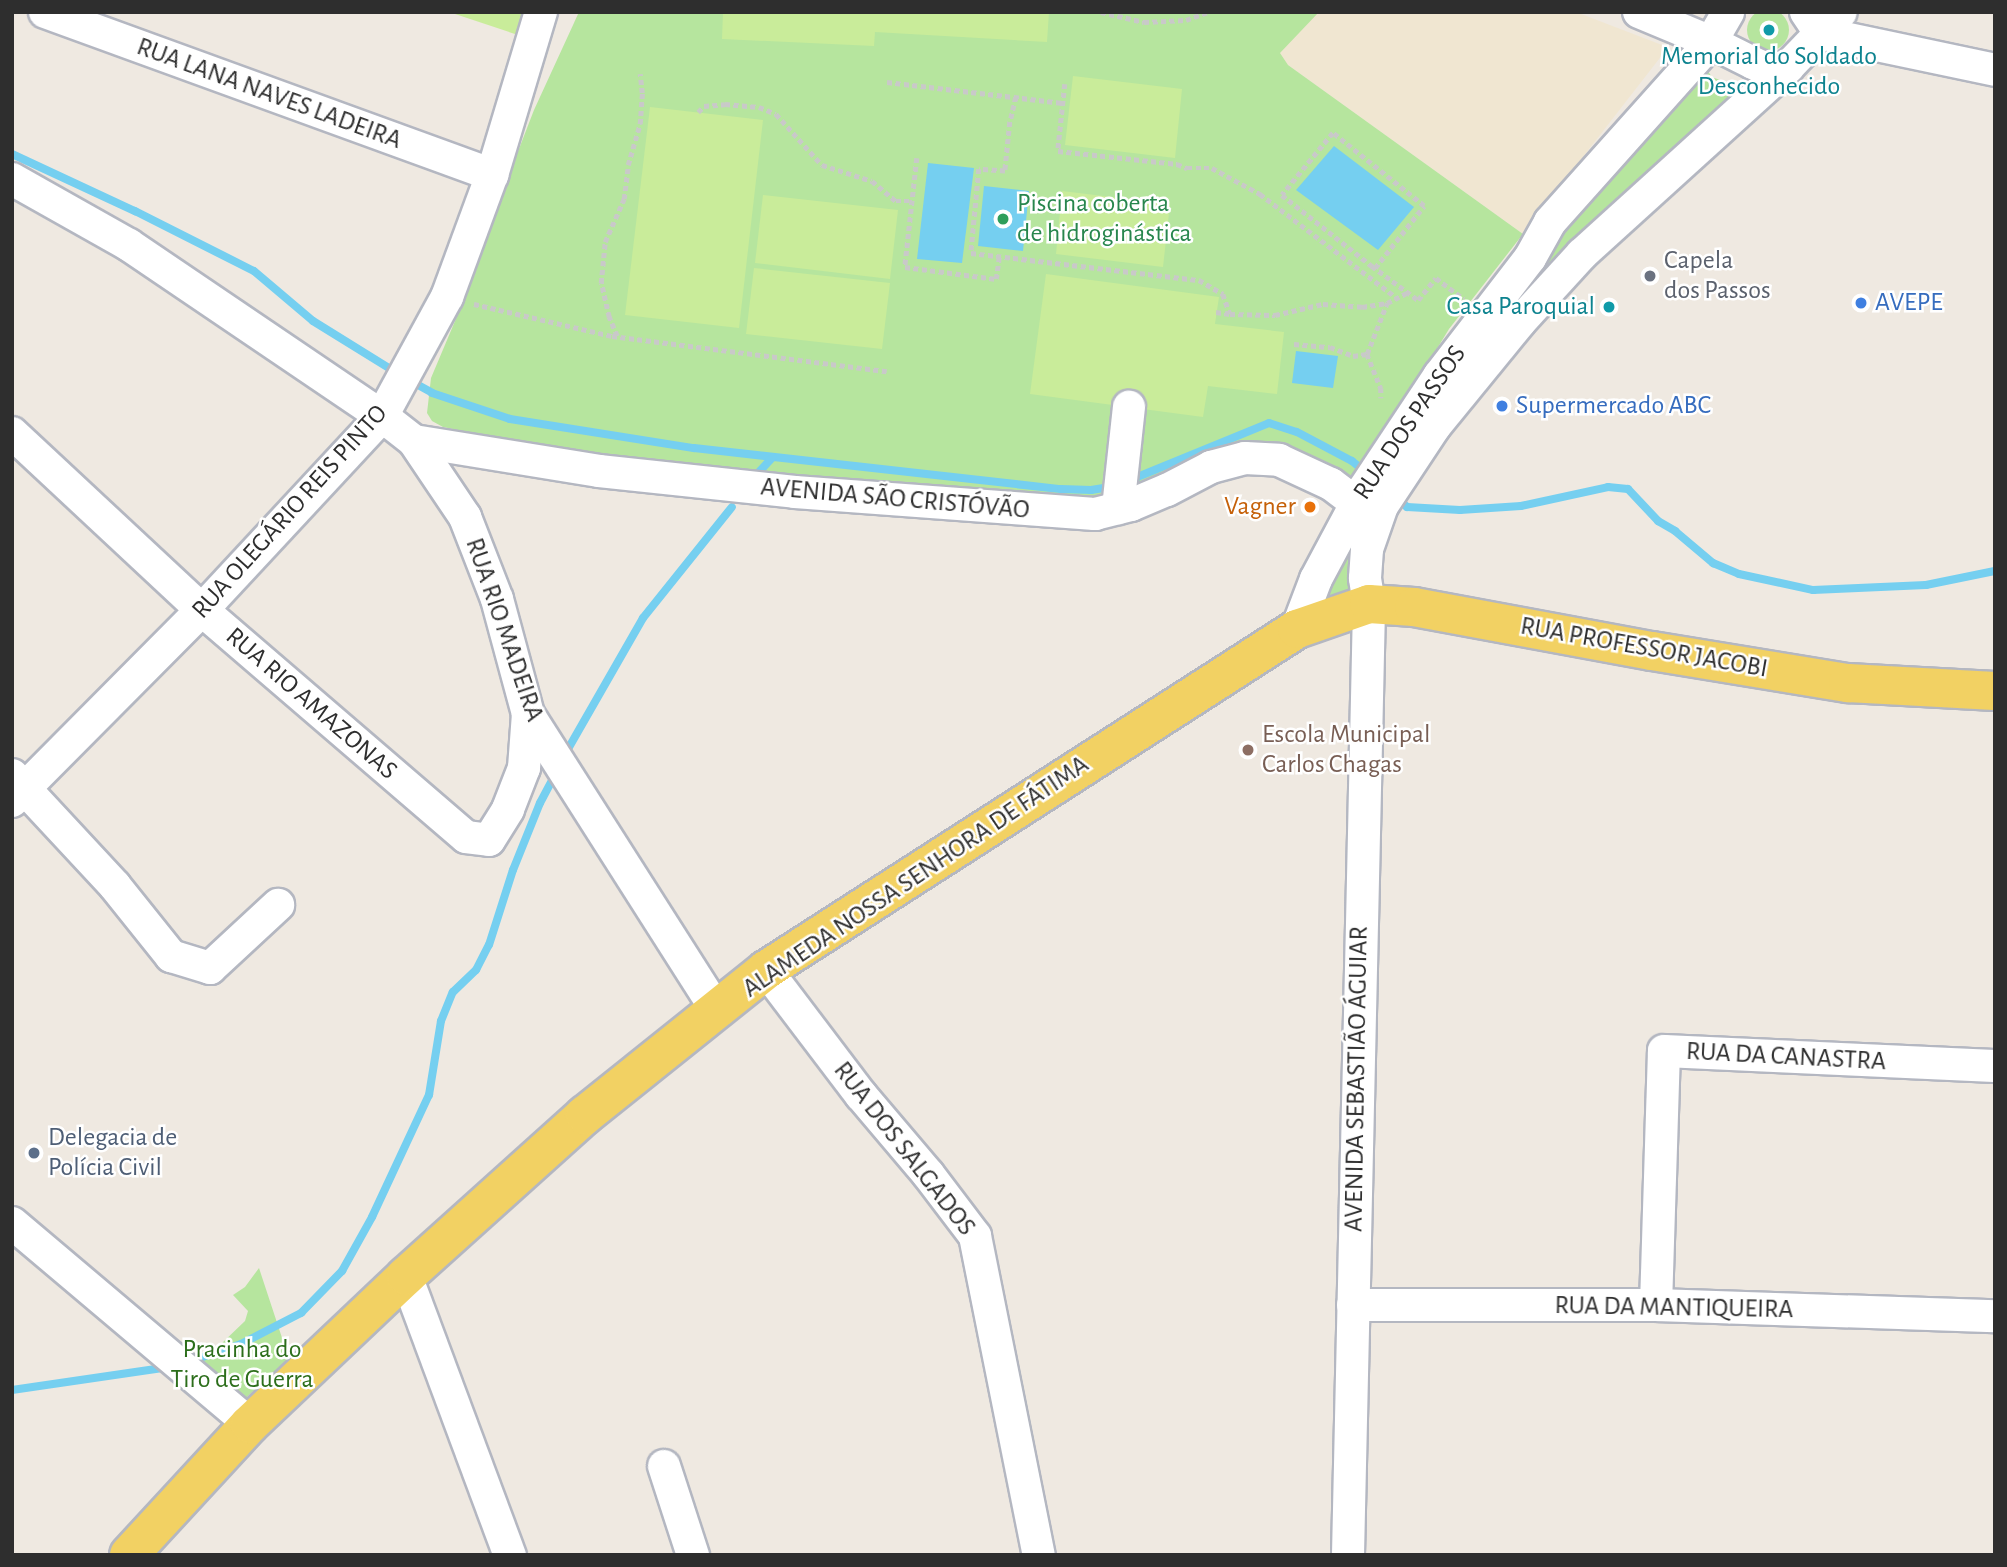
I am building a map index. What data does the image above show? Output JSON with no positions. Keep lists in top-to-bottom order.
{
  "streets": {
    "main road": ["RUA PROFESSOR JACOBI", "ALAMEDA NOSSA SENHORA DE FÁTIMA"],
    "street": [
      "RUA LANA NAVES LADEIRA",
      "RUA DOS PASSOS",
      "AVENIDA SÃO CRISTÓVÃO",
      "RUA OLEGÁRIO REIS PINTO",
      "RUA RIO MADEIRA",
      "RUA RIO AMAZONAS",
      "RUA DA CANASTRA",
      "AVENIDA SEBASTIÃO ÁGUIAR",
      "RUA DOS SALGADOS",
      "RUA DA MANTIQUEIRA"
    ]
  },
  "crossings": [
    ["RUA LANA NAVES LADEIRA", "RUA OLEGÁRIO REIS PINTO"],
    ["RUA DOS PASSOS", "AVENIDA SÃO CRISTÓVÃO"],
    ["RUA DOS PASSOS", "RUA PROFESSOR JACOBI"],
    ["RUA DOS PASSOS", "ALAMEDA NOSSA SENHORA DE FÁTIMA"],
    ["RUA DOS PASSOS", "AVENIDA SEBASTIÃO ÁGUIAR"],
    ["AVENIDA SÃO CRISTÓVÃO", "RUA RIO MADEIRA"],
    ["RUA OLEGÁRIO REIS PINTO", "RUA RIO MADEIRA"],
    ["RUA OLEGÁRIO REIS PINTO", "RUA RIO AMAZONAS"],
    ["RUA RIO MADEIRA", "RUA RIO AMAZONAS"],
    ["RUA RIO MADEIRA", "ALAMEDA NOSSA SENHORA DE FÁTIMA"],
    ["RUA PROFESSOR JACOBI", "ALAMEDA NOSSA SENHORA DE FÁTIMA"],
    ["RUA PROFESSOR JACOBI", "AVENIDA SEBASTIÃO ÁGUIAR"],
    ["ALAMEDA NOSSA SENHORA DE FÁTIMA", "RUA DOS SALGADOS"],
    ["RUA DA CANASTRA", "RUA DA MANTIQUEIRA"],
    ["AVENIDA SEBASTIÃO ÁGUIAR", "RUA DA MANTIQUEIRA"]
  ],
  "parks": ["Pracinha do Tiro de Guerra"],
  "places": [
    "Memorial do Soldado Desconhecido",
    "Piscina coberta de hidroginástica",
    "Capela dos Passos",
    "AVEPE",
    "Casa Paroquial",
    "Supermercado ABC",
    "Vagner",
    "Escola Municipal Carlos Chagas",
    "Delegacia de Polícia Civil"
  ]
}
